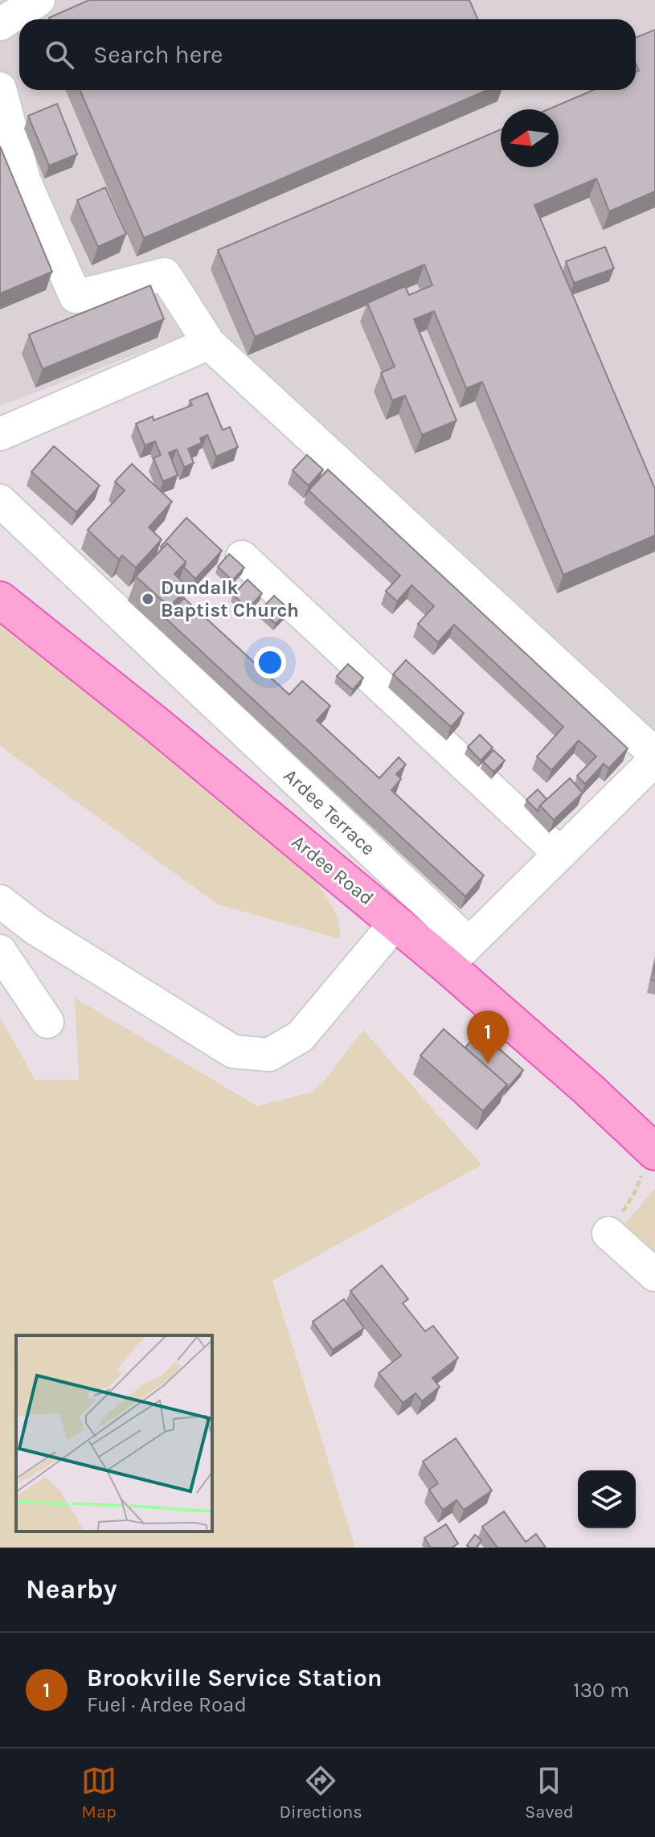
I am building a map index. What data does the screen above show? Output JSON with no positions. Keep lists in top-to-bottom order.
{
  "streets": {
    "main road": ["Ardee Road"],
    "street": ["Ardee Terrace"]
  },
  "crossings": [
    ["Ardee Terrace", "Ardee Road"]
  ],
  "places": ["Dundalk Baptist Church"],
  "north": "left",
  "page": {
    "search": "Search here",
    "pins": "1",
    "heading": "Nearby",
    "list": [
      {
        "mark": "1",
        "name": "Brookville Service Station",
        "note": "Fuel · Ardee Road",
        "value": "130 m"
      }
    ],
    "nav": ["Map", "Directions", "Saved"]
  }
}
